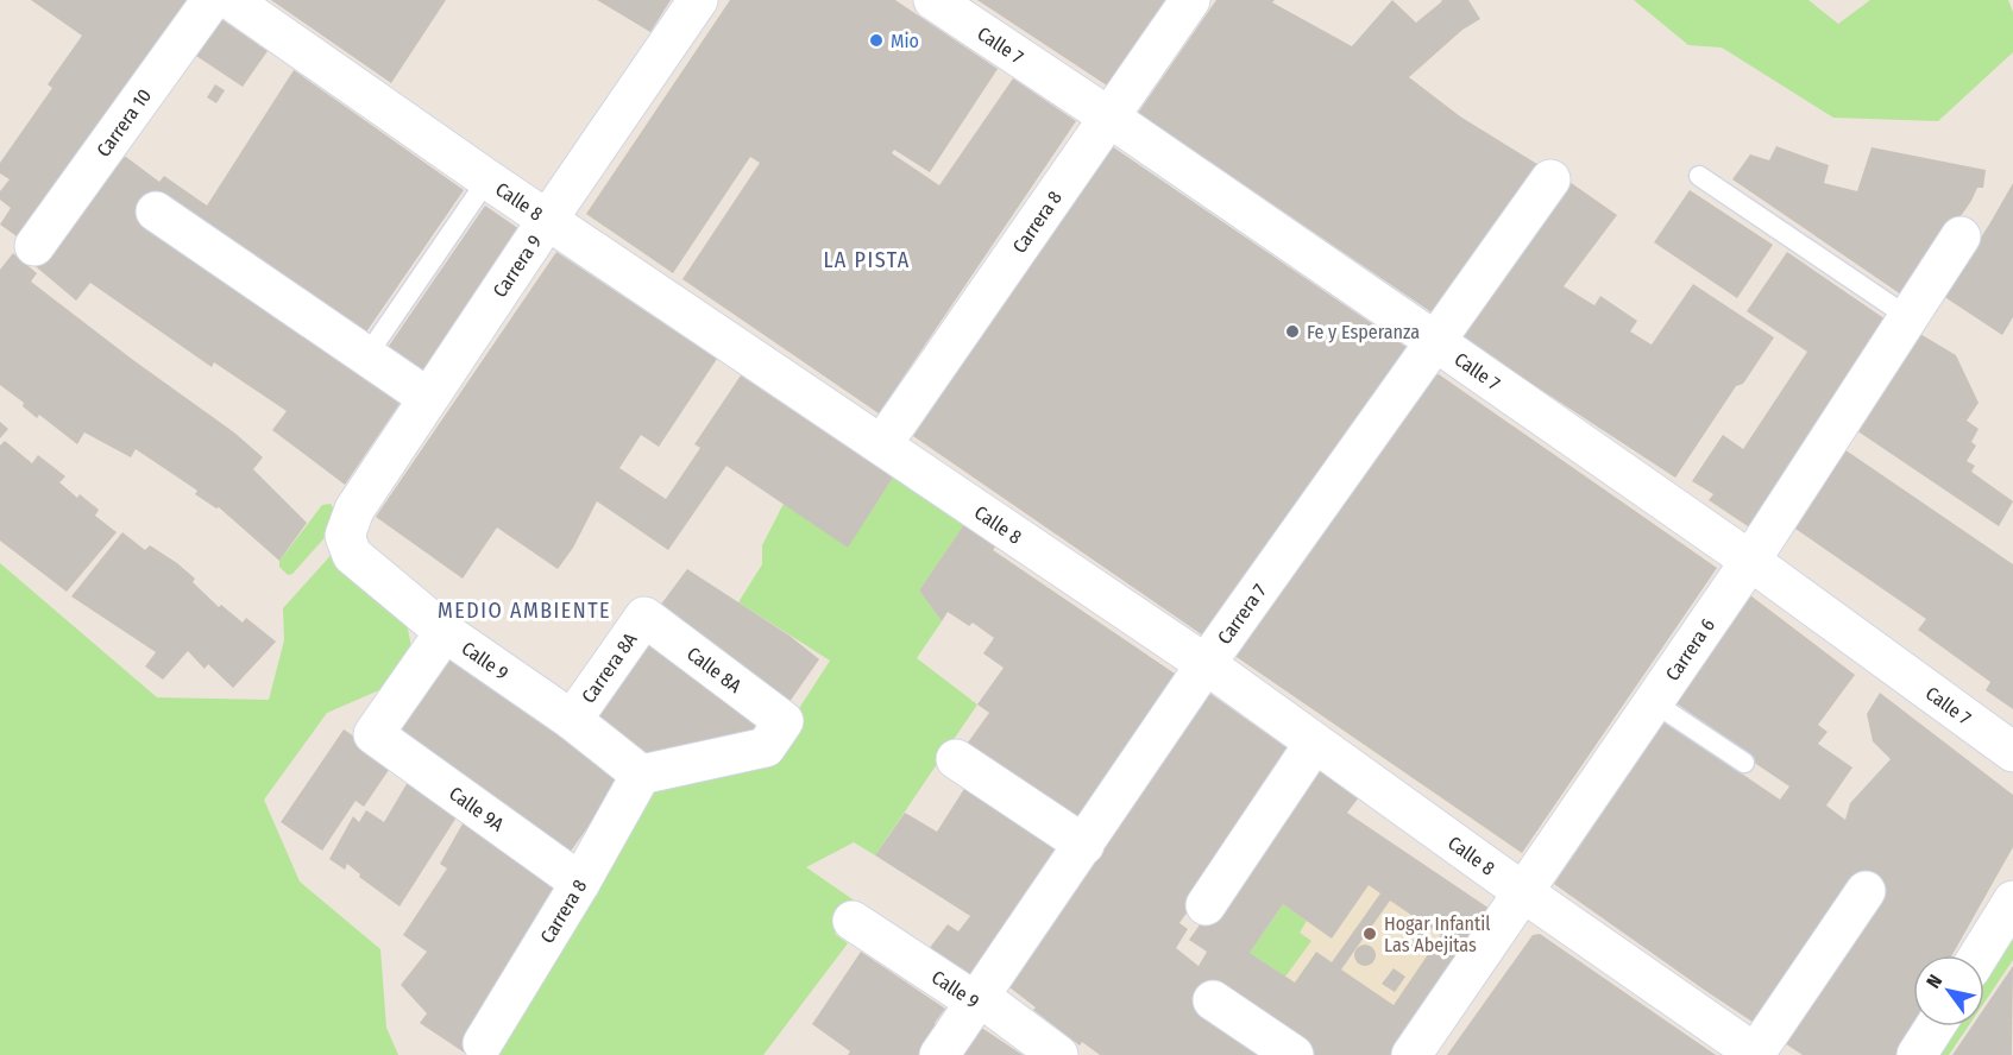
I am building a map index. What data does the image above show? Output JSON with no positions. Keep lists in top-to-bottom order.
{
  "streets": {
    "street": [
      "Calle 7",
      "Carrera 10",
      "Calle 8",
      "Carrera 8",
      "Carrera 9",
      "Carrera 7",
      "Carrera 6",
      "Calle 9",
      "Carrera 8A",
      "Calle 8A",
      "Calle 9A"
    ]
  },
  "crossings": [
    ["Calle 7", "Carrera 8"],
    ["Calle 7", "Carrera 7"],
    ["Calle 7", "Carrera 6"],
    ["Calle 8", "Carrera 8"],
    ["Calle 8", "Carrera 9"],
    ["Calle 8", "Carrera 7"],
    ["Calle 8", "Carrera 6"],
    ["Carrera 8", "Calle 9"],
    ["Carrera 8", "Calle 8A"],
    ["Carrera 8", "Calle 9A"],
    ["Carrera 9", "Calle 9"],
    ["Carrera 7", "Calle 9"],
    ["Calle 9", "Carrera 8A"],
    ["Calle 9", "Calle 8A"],
    ["Calle 9", "Calle 9A"],
    ["Carrera 8A", "Calle 8A"]
  ],
  "districts": ["LA PISTA", "MEDIO AMBIENTE"],
  "places": ["Mio", "Fe y Esperanza", "Hogar Infantil Las Abejitas"],
  "north": "top left"
}
